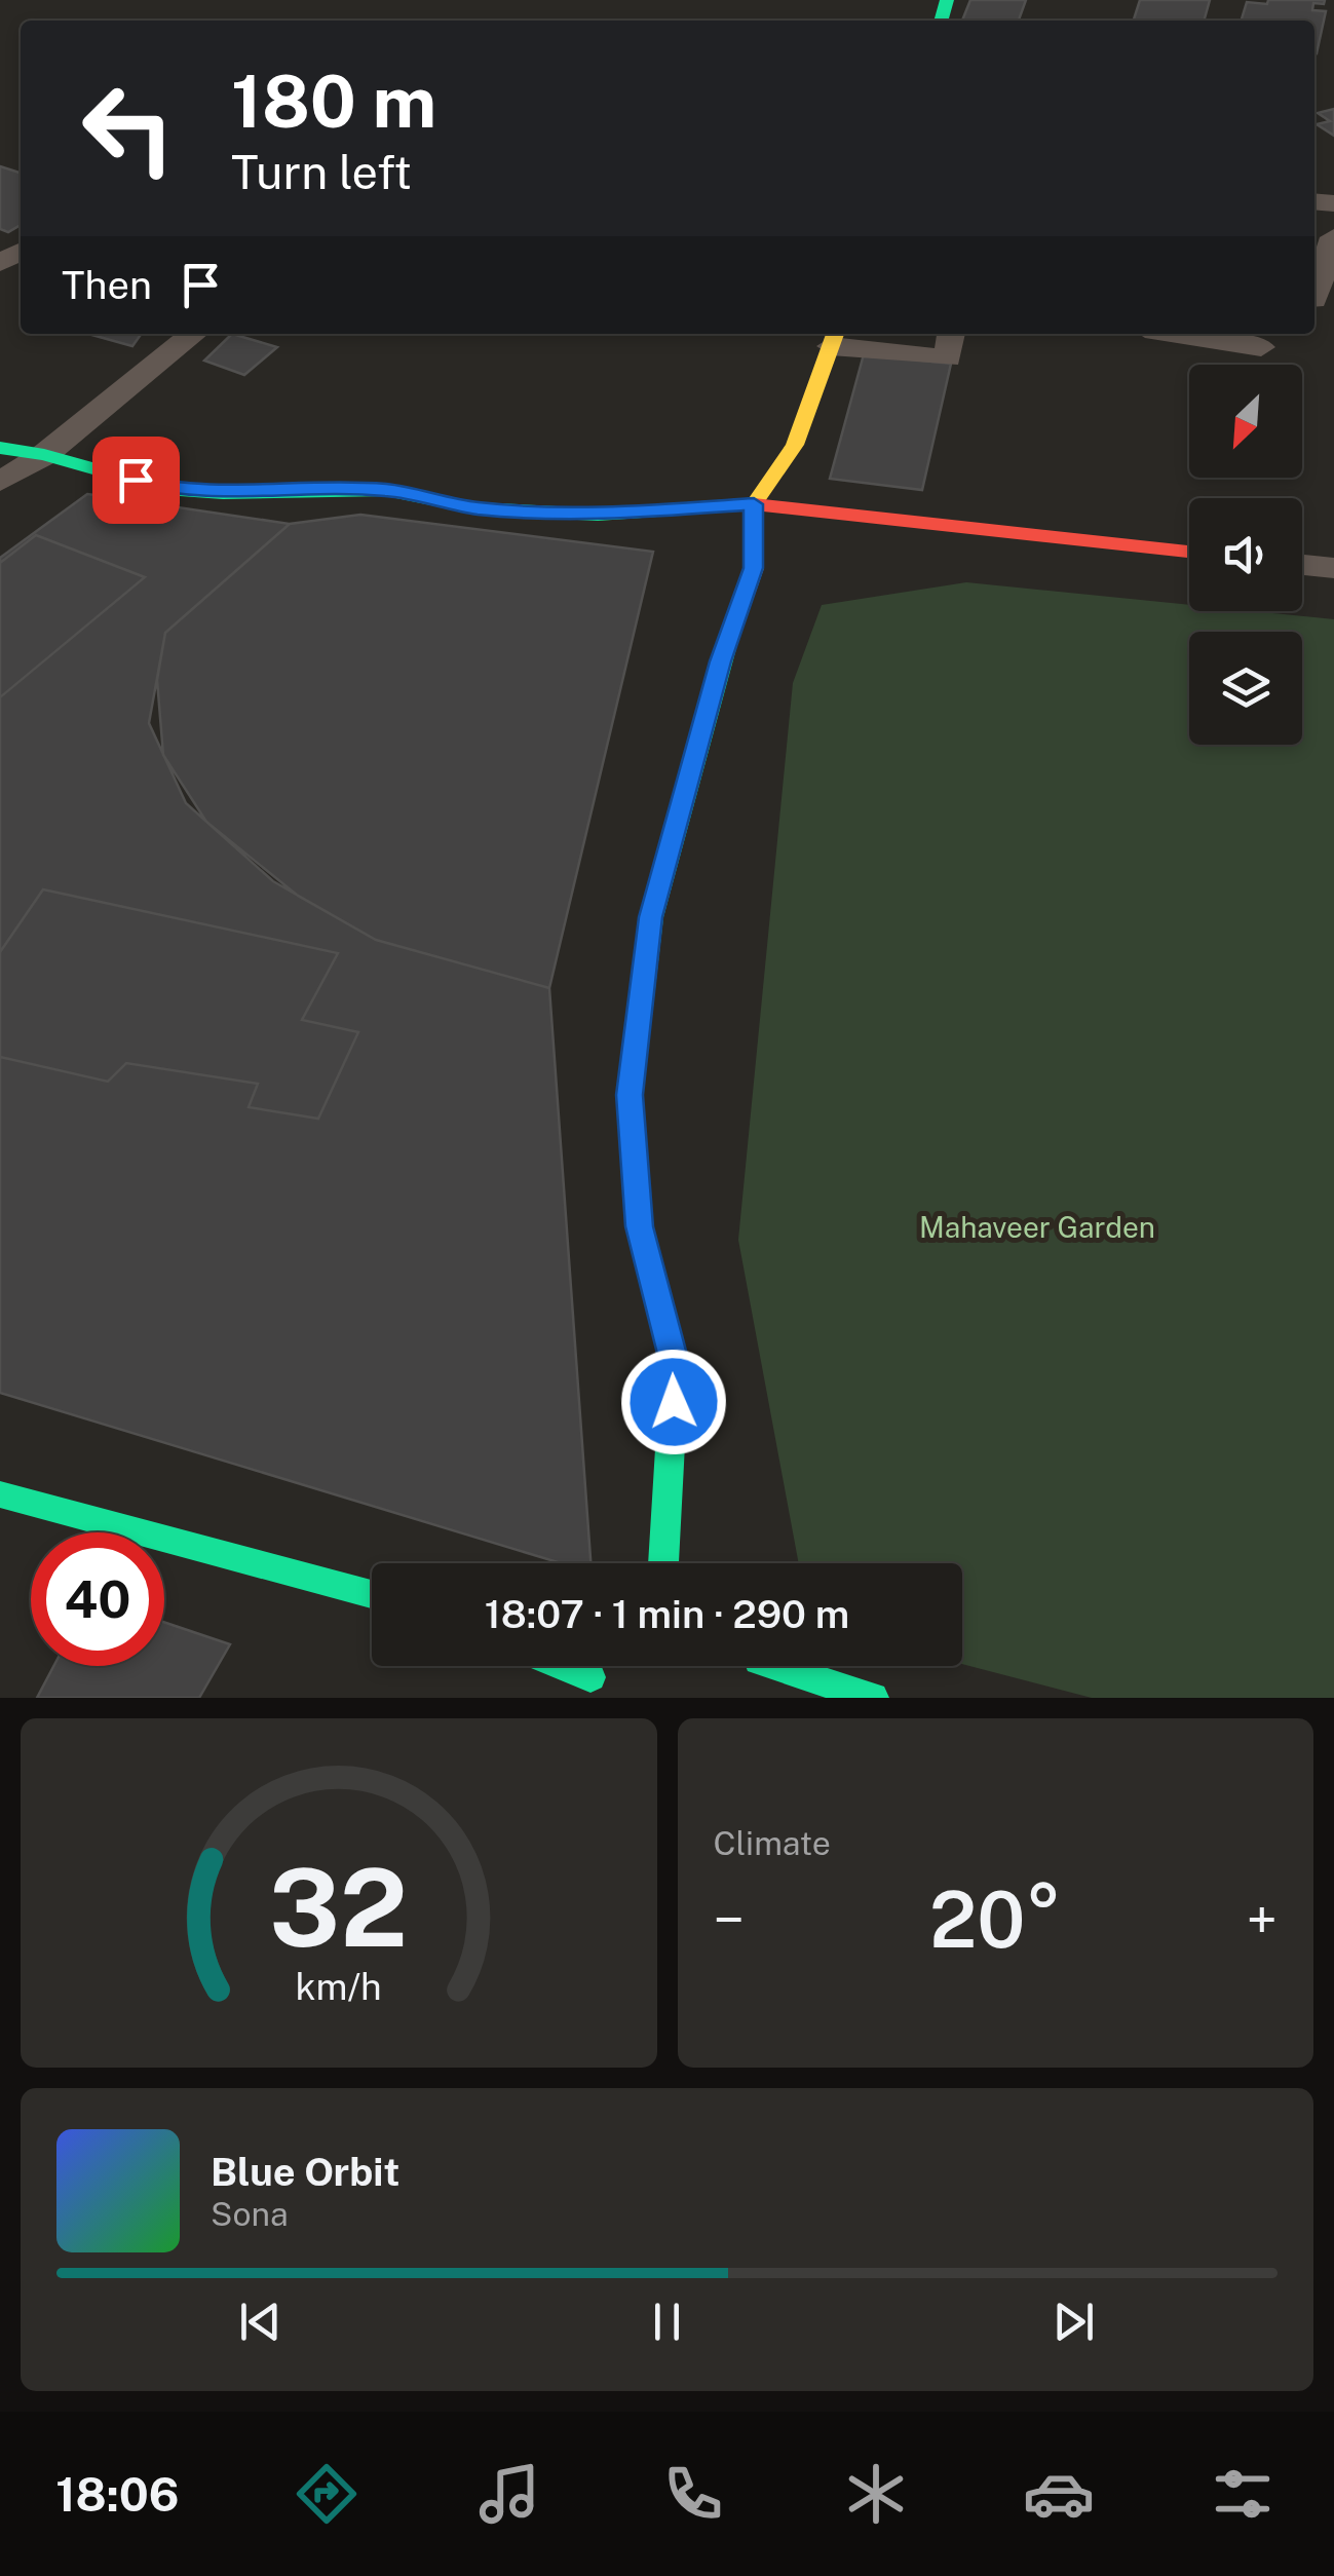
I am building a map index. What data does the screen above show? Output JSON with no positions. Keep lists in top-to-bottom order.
{
  "parks": ["Mahaveer Garden"],
  "north": "bottom left",
  "page": {
    "turn": ["180 m", "Turn left"],
    "then": "Then",
    "limit": "40",
    "trip": "18:07 · 1 min · 290 m",
    "tile": "Climate",
    "heat": ["−", "20°", "+"],
    "song": ["Blue Orbit", "Sona"],
    "tabs": "18:06",
    "gauge": ["32", "km/h"]
  }
}
